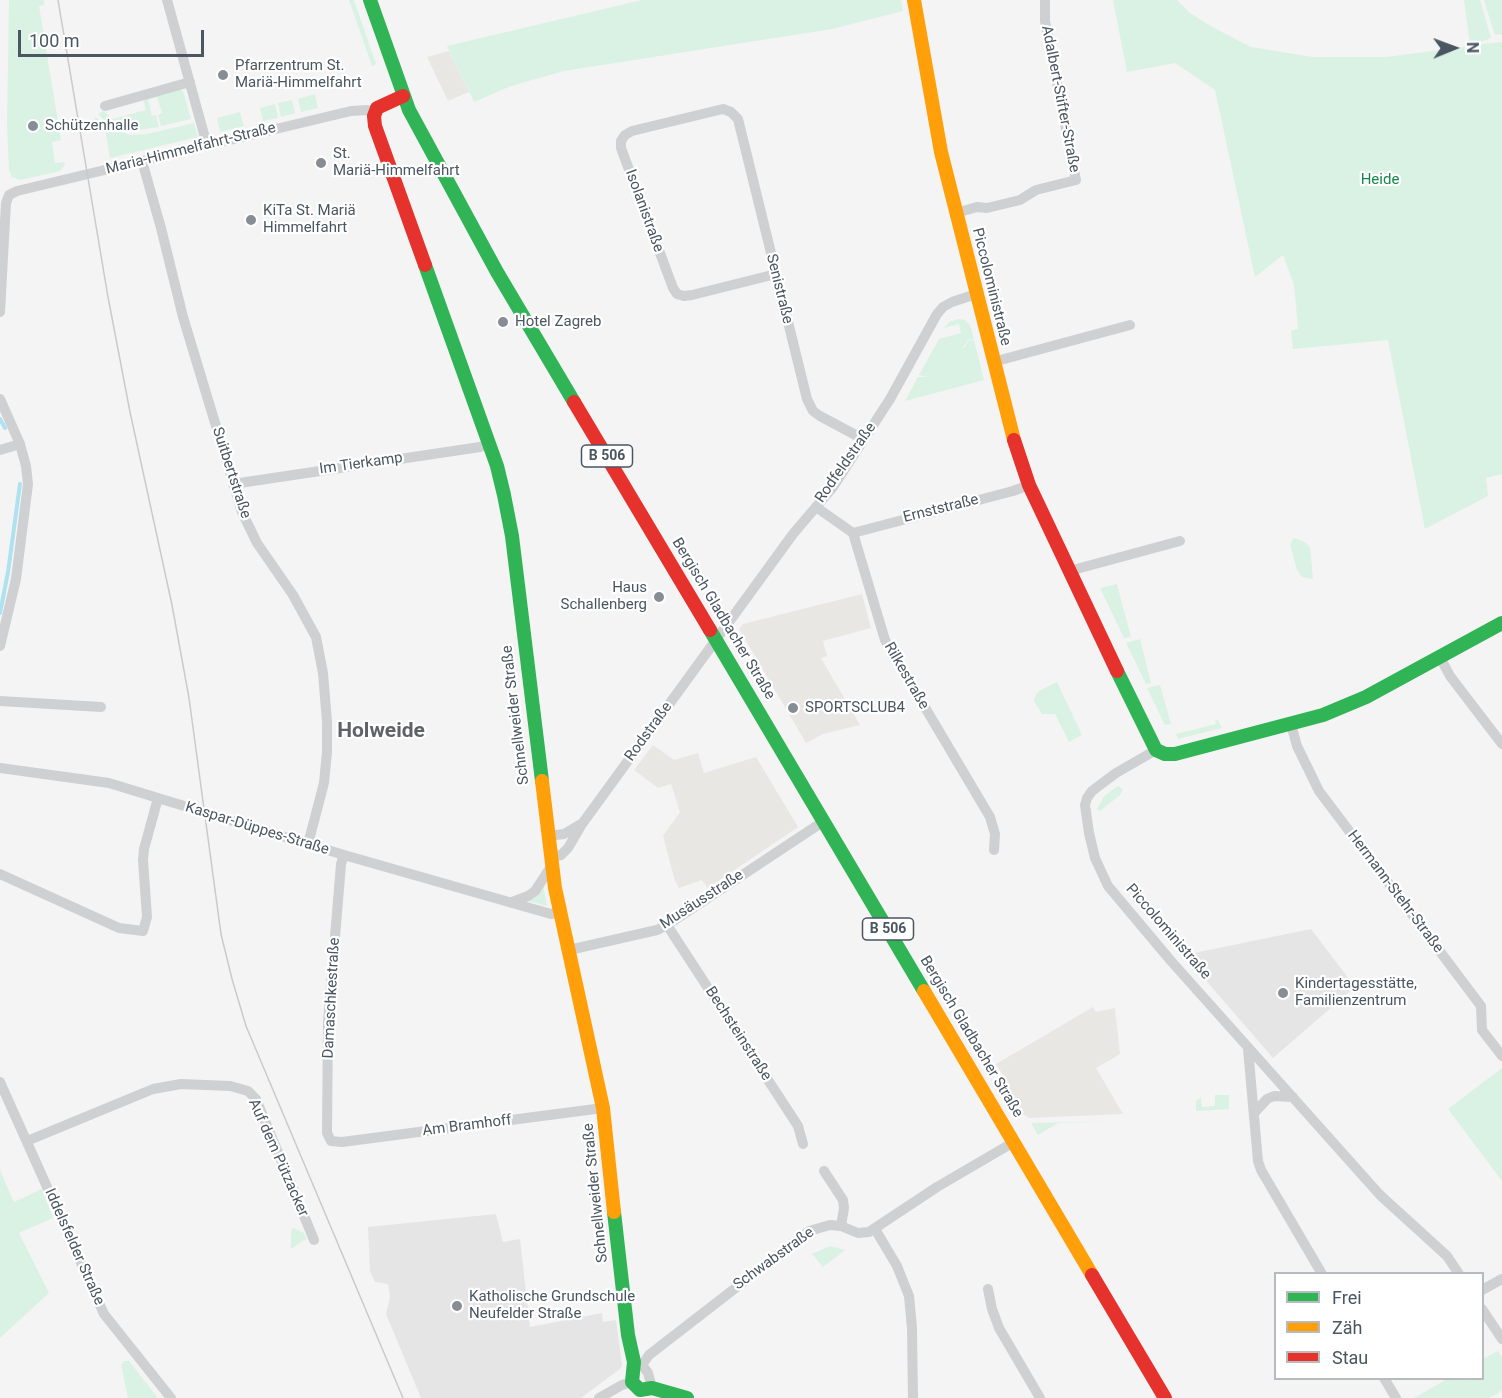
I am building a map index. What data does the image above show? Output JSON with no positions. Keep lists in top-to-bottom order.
{
  "streets": {
    "street": [
      "Adalbert-Stifter-Straße",
      "Maria-Himmelfahrt-Straße",
      "Isolanistraße",
      "Piccoloministraße",
      "Senistraße",
      "B 506",
      "Rodfeldstraße",
      "Im Tierkamp",
      "Suitbertstraße",
      "Ernststraße",
      "Bergisch Gladbacher Straße",
      "Rilkestraße",
      "Schnellweider Straße",
      "Rodstraße",
      "Kaspar-Düppes-Straße",
      "Hermann-Stehr-Straße",
      "Musäusstraße",
      "Damaschkestraße",
      "Bechsteinstraße",
      "Am Bramhoff",
      "Auf dem Pützacker",
      "Iddelsfelder Straße",
      "Schwabstraße"
    ]
  },
  "crossings": [
    ["Adalbert-Stifter-Straße", "Piccoloministraße"],
    ["Maria-Himmelfahrt-Straße", "Suitbertstraße"],
    ["Maria-Himmelfahrt-Straße", "Schnellweider Straße"],
    ["Isolanistraße", "Senistraße"],
    ["Piccoloministraße", "Rodfeldstraße"],
    ["Piccoloministraße", "Ernststraße"],
    ["Senistraße", "Rodfeldstraße"],
    ["Rodfeldstraße", "Bergisch Gladbacher Straße"],
    ["Rodfeldstraße", "Rodstraße"],
    ["Im Tierkamp", "Suitbertstraße"],
    ["Im Tierkamp", "Schnellweider Straße"],
    ["Suitbertstraße", "Kaspar-Düppes-Straße"],
    ["Ernststraße", "Rilkestraße"],
    ["Bergisch Gladbacher Straße", "Rodstraße"],
    ["Bergisch Gladbacher Straße", "Musäusstraße"],
    ["Schnellweider Straße", "Rodstraße"],
    ["Schnellweider Straße", "Kaspar-Düppes-Straße"],
    ["Schnellweider Straße", "Musäusstraße"],
    ["Schnellweider Straße", "Am Bramhoff"],
    ["Schnellweider Straße", "Schwabstraße"],
    ["Kaspar-Düppes-Straße", "Damaschkestraße"],
    ["Musäusstraße", "Bechsteinstraße"],
    ["Damaschkestraße", "Am Bramhoff"],
    ["Auf dem Pützacker", "Iddelsfelder Straße"]
  ],
  "districts": ["Holweide"],
  "parks": ["Heide"],
  "places": [
    "Pfarrzentrum St. Mariä-Himmelfahrt",
    "Schützenhalle",
    "St. Mariä-Himmelfahrt",
    "KiTa St. Mariä Himmelfahrt",
    "Hotel Zagreb",
    "Haus Schallenberg",
    "SPORTSCLUB4",
    "Kindertagesstätte, Familienzentrum",
    "Katholische Grundschule Neufelder Straße"
  ],
  "legend": ["Frei", "Zäh", "Stau"],
  "scale_bar": "100 m",
  "north": "right"
}
